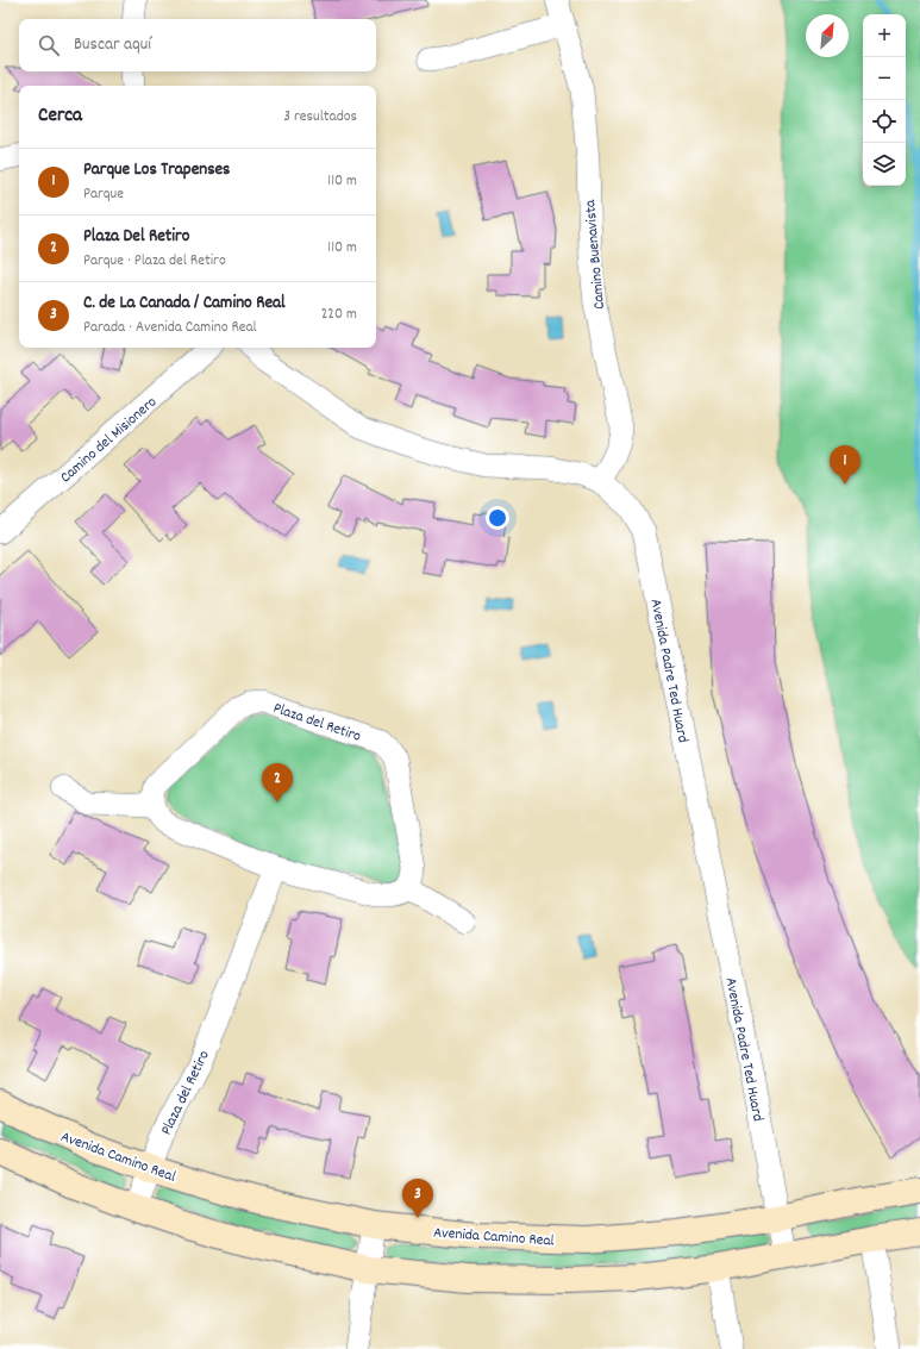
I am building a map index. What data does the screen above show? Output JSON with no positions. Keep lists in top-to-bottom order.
{
  "streets": {
    "main road": ["Avenida Camino Real"],
    "street": [
      "Camino Buenavista",
      "Camino del Misionero",
      "Avenida Padre Ted Huard",
      "Plaza del Retiro"
    ]
  },
  "crossings": [
    ["Camino Buenavista", "Avenida Padre Ted Huard"],
    ["Avenida Padre Ted Huard", "Avenida Camino Real"],
    ["Plaza del Retiro", "Avenida Camino Real"]
  ],
  "north": "top right",
  "page": {
    "map_buttons": ["+", "−"],
    "search": "Buscar aquí",
    "heading": ["Cerca", "3 resultados"],
    "list": [
      {
        "mark": "1",
        "name": "Parque Los Trapenses",
        "note": "Parque",
        "value": "110 m"
      },
      {
        "mark": "2",
        "name": "Plaza Del Retiro",
        "note": "Parque · Plaza del Retiro",
        "value": "110 m"
      },
      {
        "mark": "3",
        "name": "C. de La Canada / Camino Real",
        "note": "Parada · Avenida Camino Real",
        "value": "220 m"
      }
    ],
    "pins": ["1", "2", "3"]
  }
}
